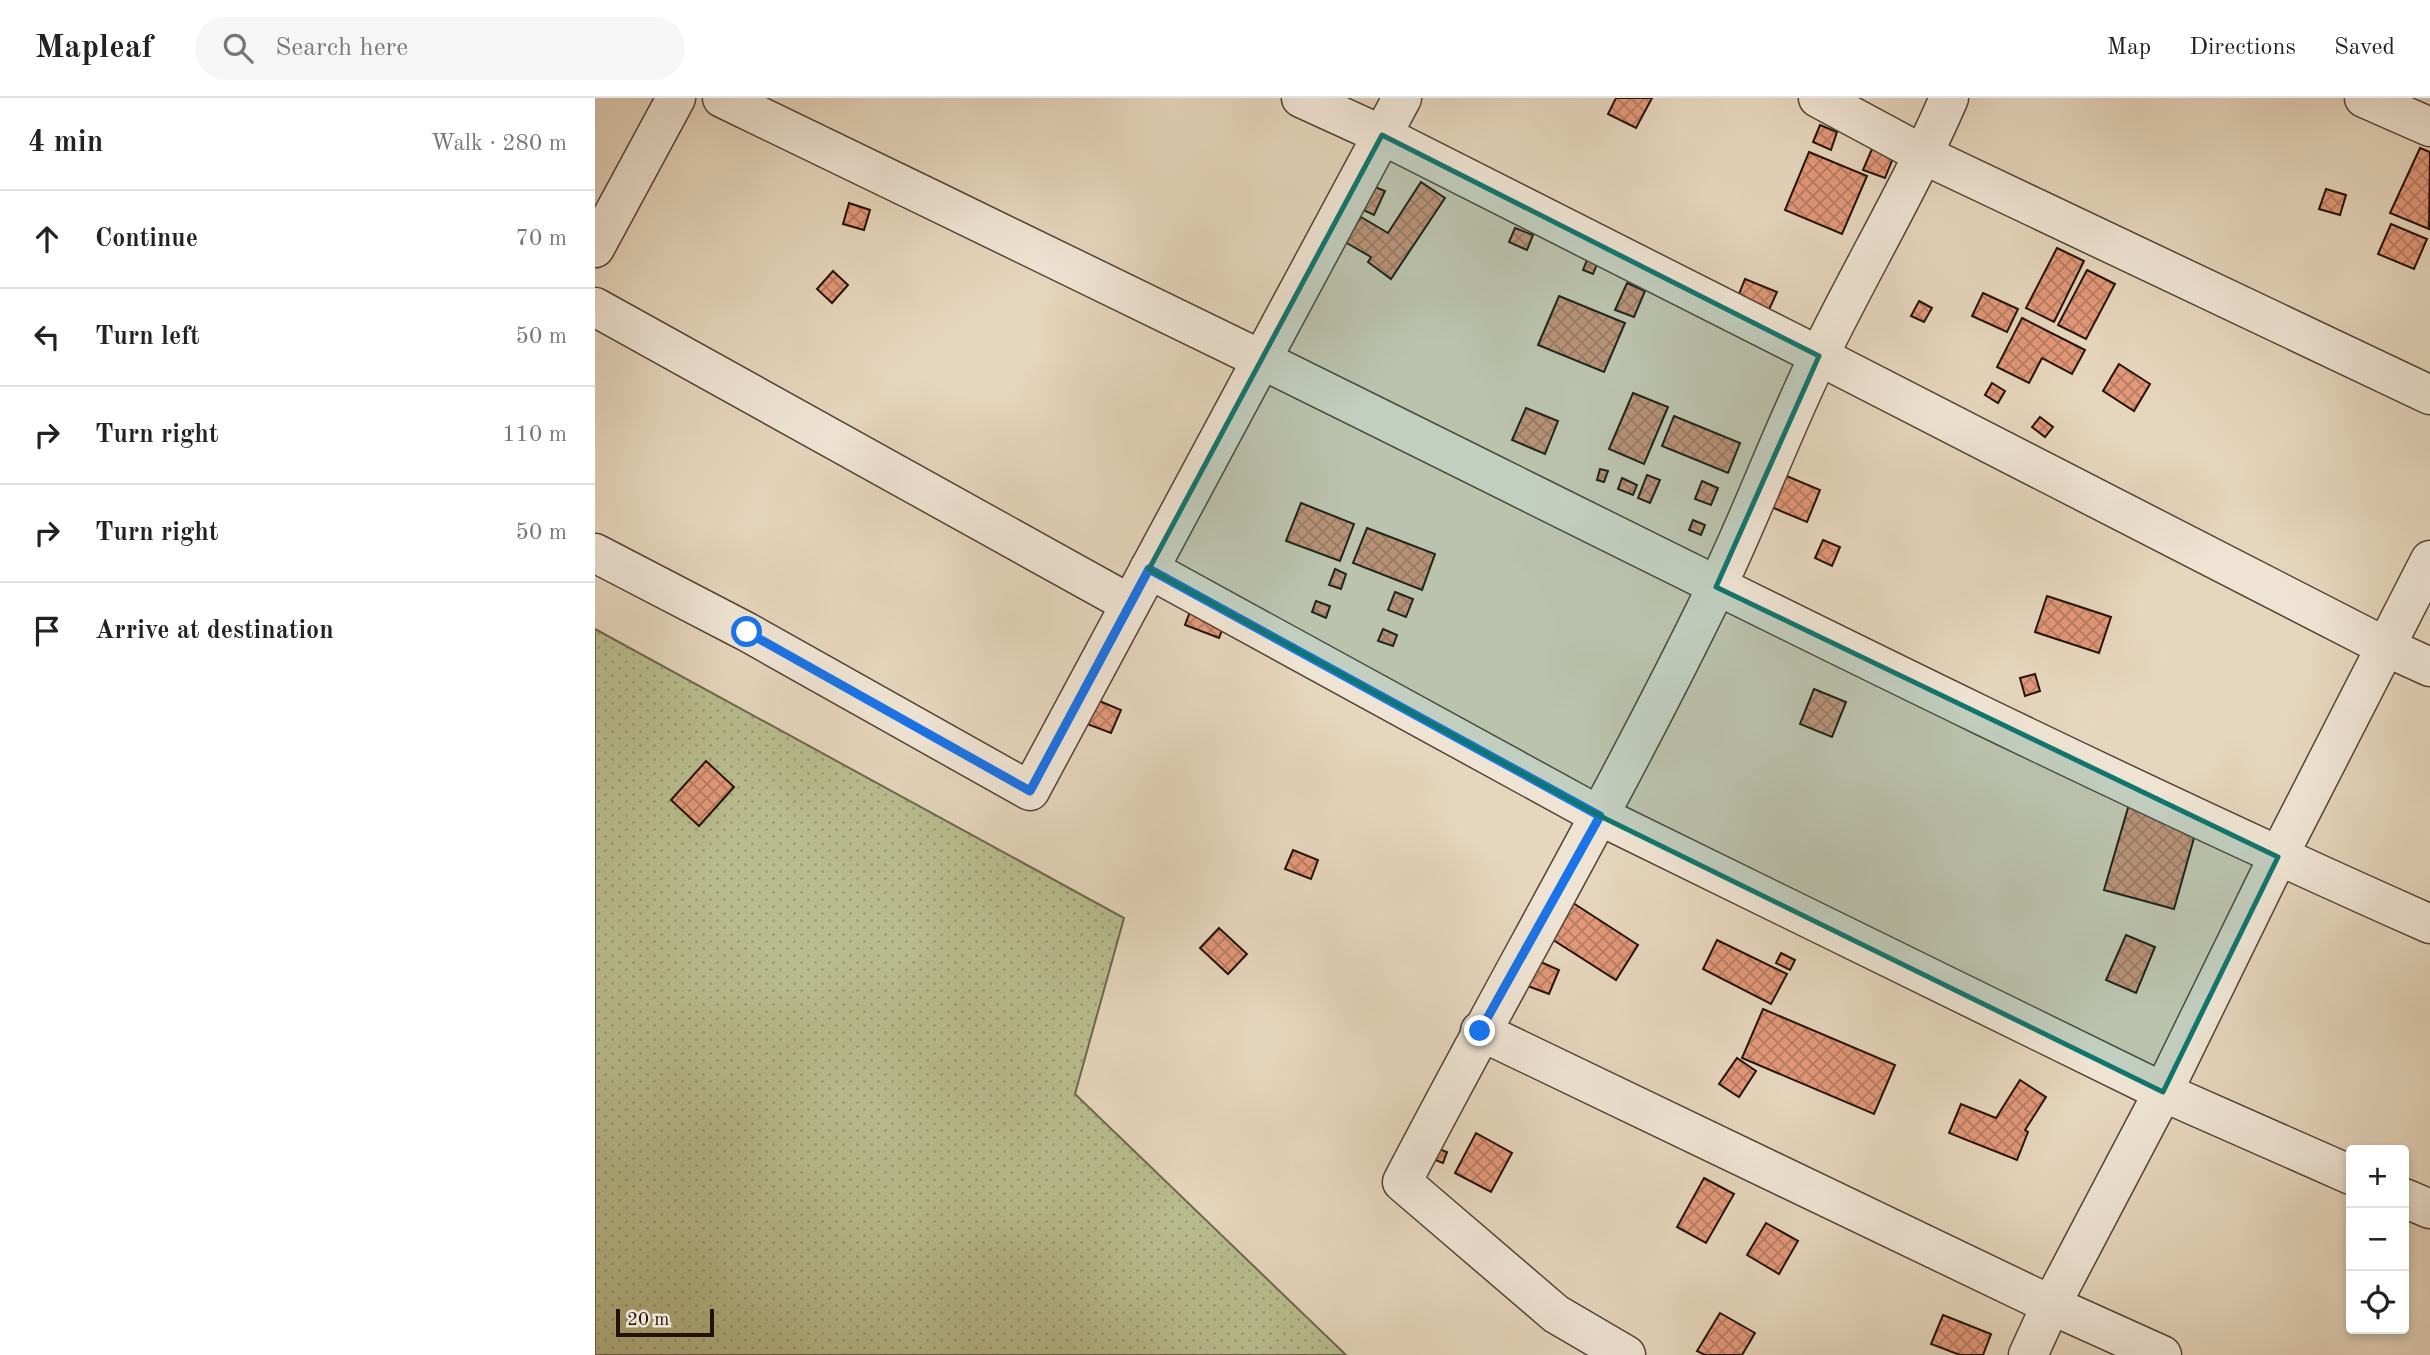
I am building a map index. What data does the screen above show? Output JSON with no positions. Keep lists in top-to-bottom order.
{
  "scale_bar": "20 m",
  "page": {
    "header": "Mapleaf",
    "search": "Search here",
    "nav": ["Map", "Directions", "Saved"],
    "heading": ["4 min", "Walk · 280 m"],
    "list": [
      ["Continue", "70 m"],
      ["Turn left", "50 m"],
      ["Turn right", "110 m"],
      ["Turn right", "50 m"],
      "Arrive at destination"
    ],
    "map_buttons": ["+", "−"],
    "scale": "20 m"
  }
}
